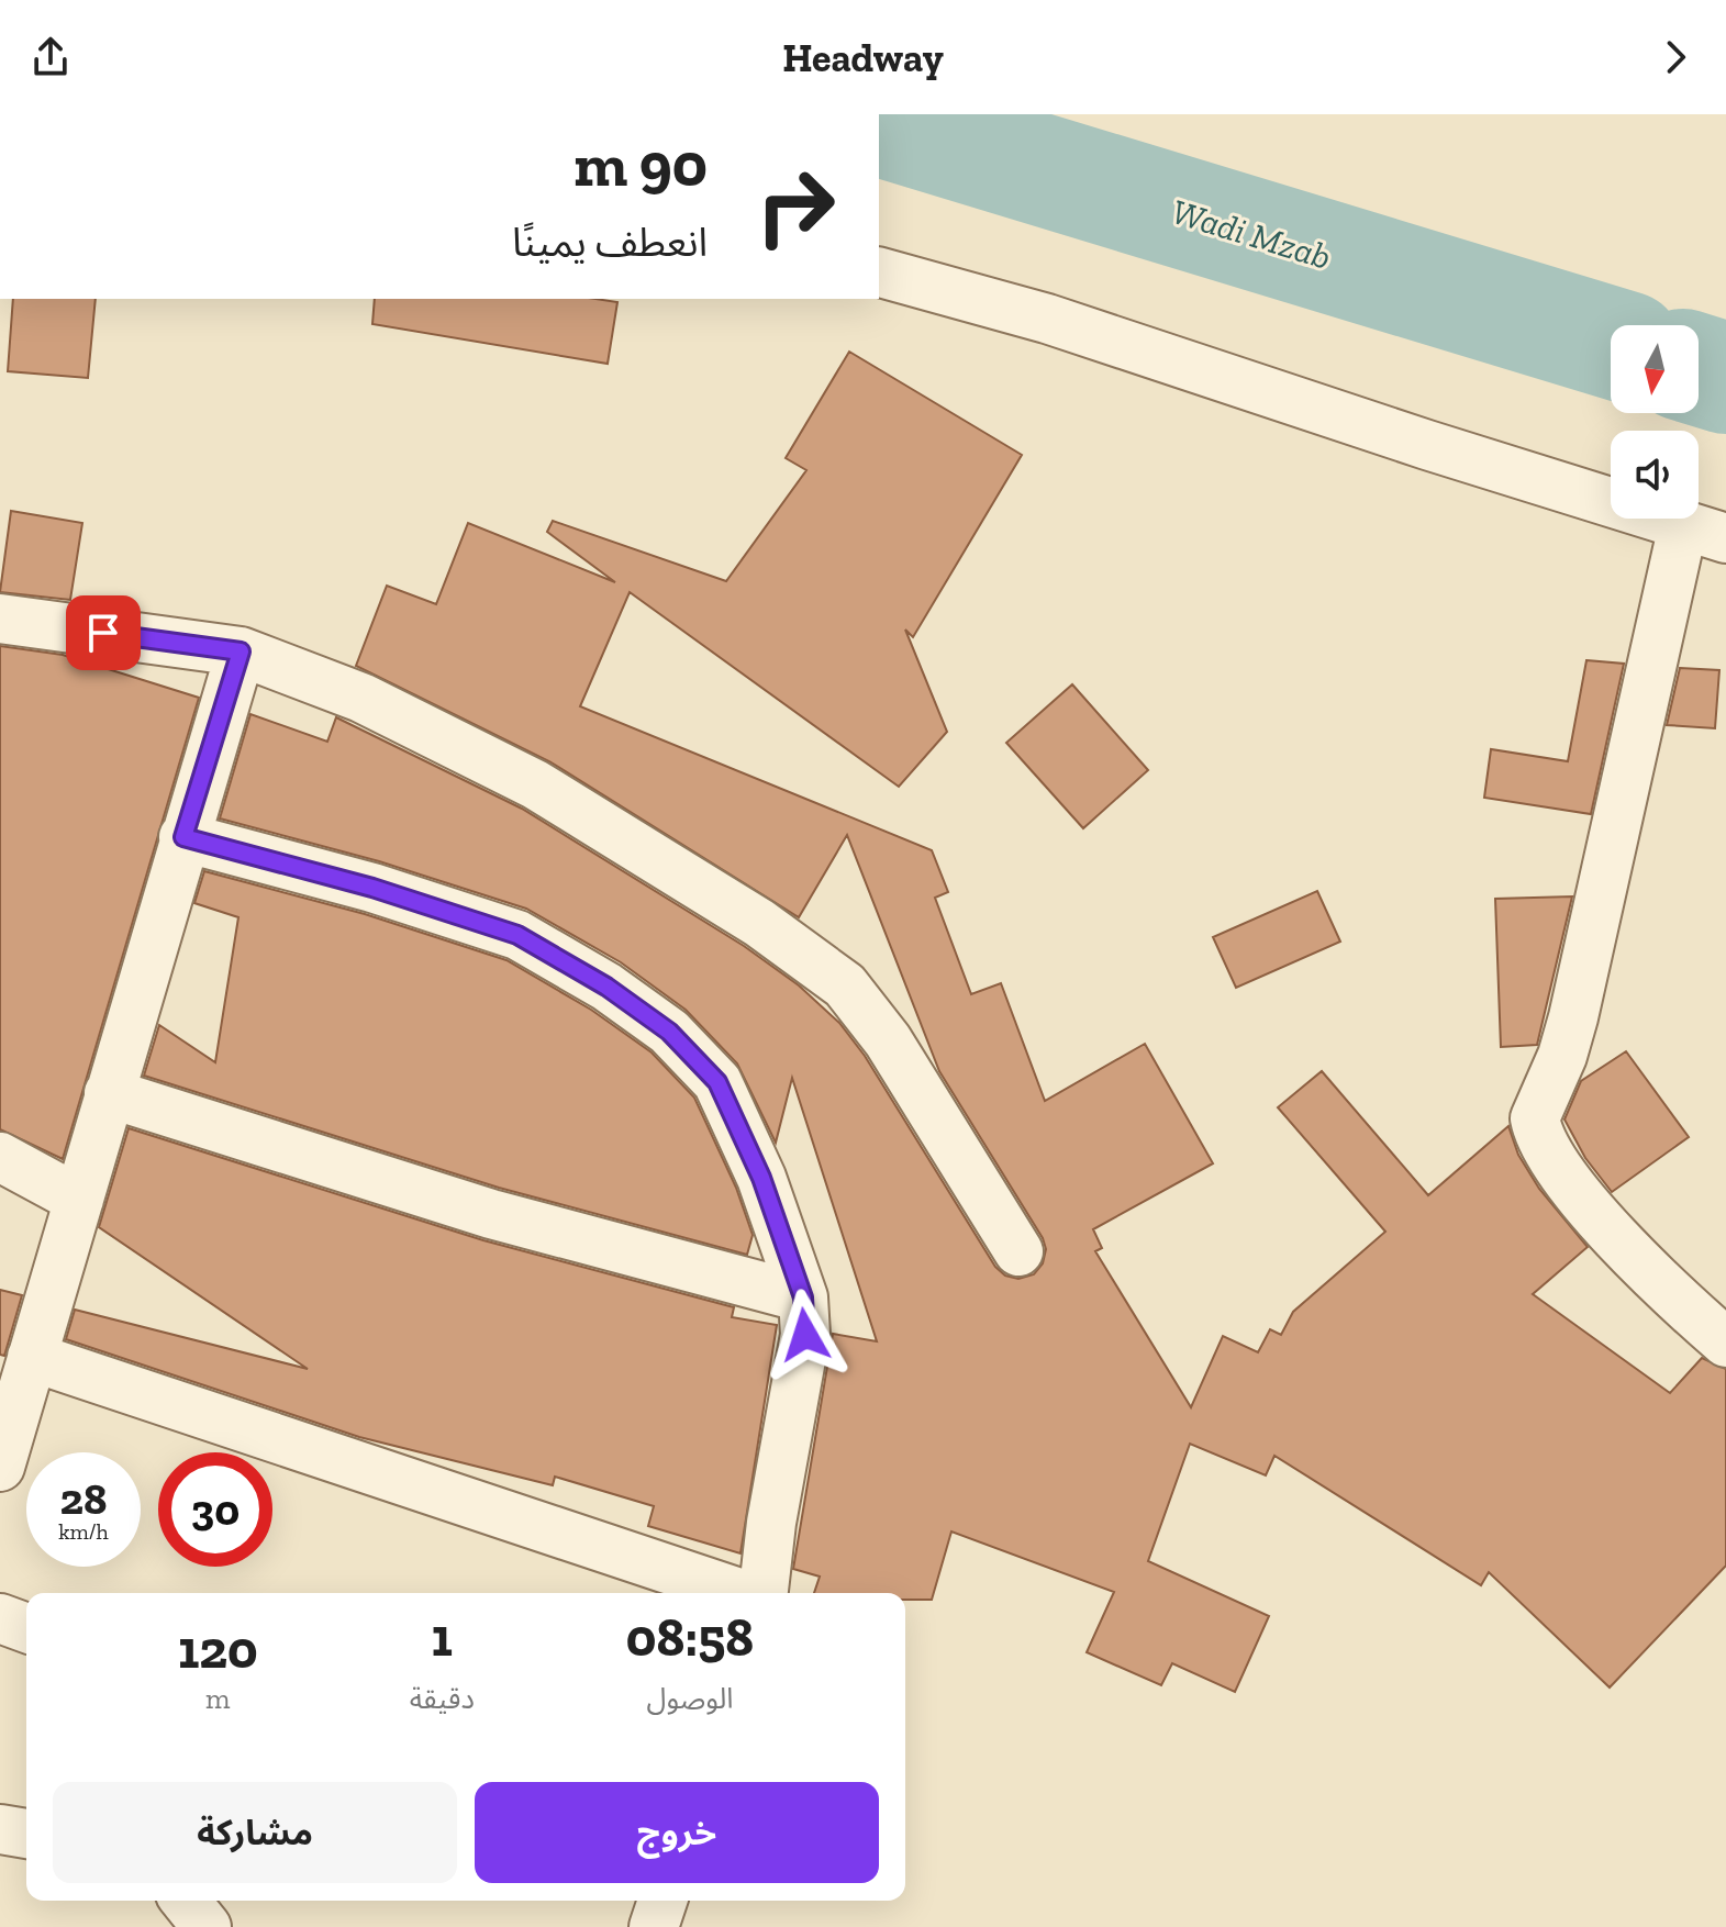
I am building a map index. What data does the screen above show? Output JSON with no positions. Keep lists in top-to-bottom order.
{
  "water": ["Wadi Mzab"],
  "north": "bottom",
  "page": {
    "header": "Headway",
    "turn": ["90 m", "انعطف يمينًا"],
    "speed": "28 km/h",
    "limit": "30",
    "eta": [
      "08:58",
      "الوصول",
      "1",
      "دقيقة",
      "120",
      "m"
    ],
    "buttons": ["خروج", "مشاركة"]
  }
}
